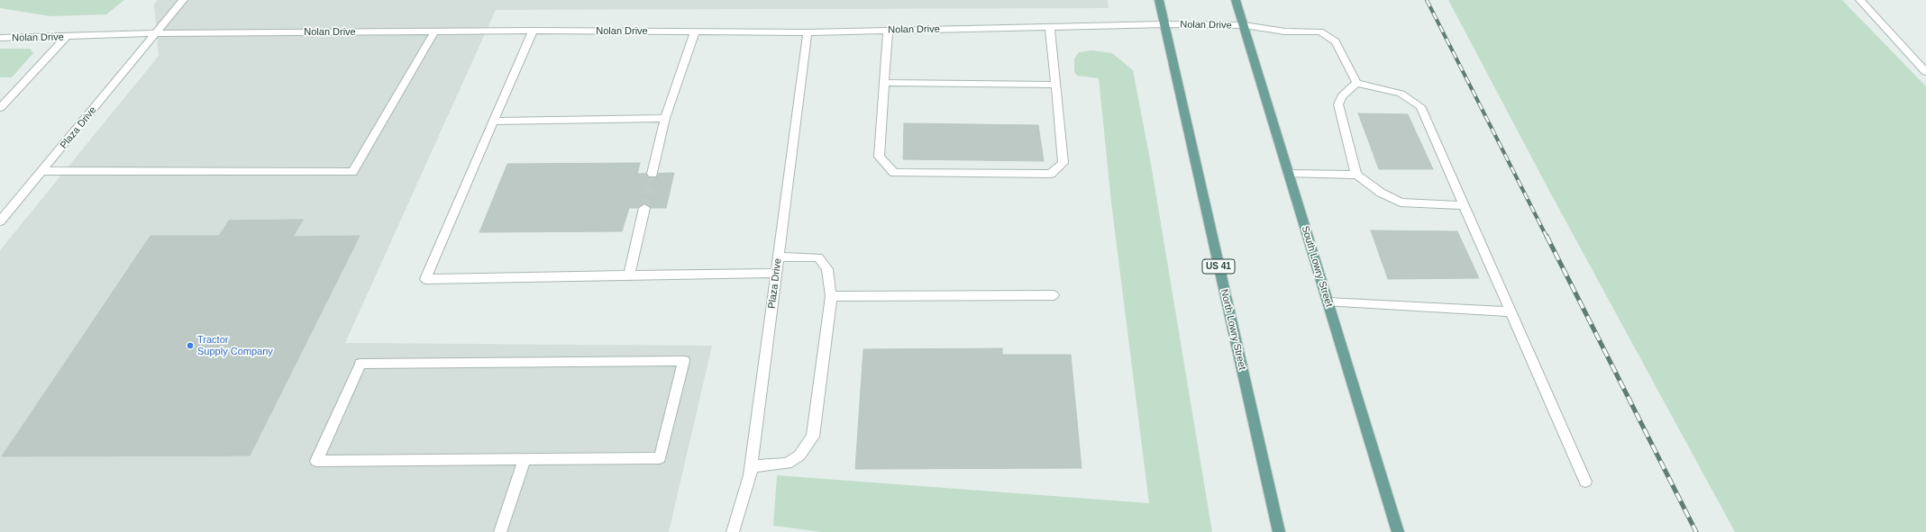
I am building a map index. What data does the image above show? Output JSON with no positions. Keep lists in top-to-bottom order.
{
  "streets": {
    "main road": ["US 41", "South Lowry Street", "North Lowry Street"],
    "street": ["Nolan Drive", "Plaza Drive"]
  },
  "crossings": [
    ["Nolan Drive", "Plaza Drive"],
    ["Nolan Drive", "South Lowry Street"],
    ["Nolan Drive", "North Lowry Street"]
  ],
  "places": ["Tractor Supply Company"]
}
